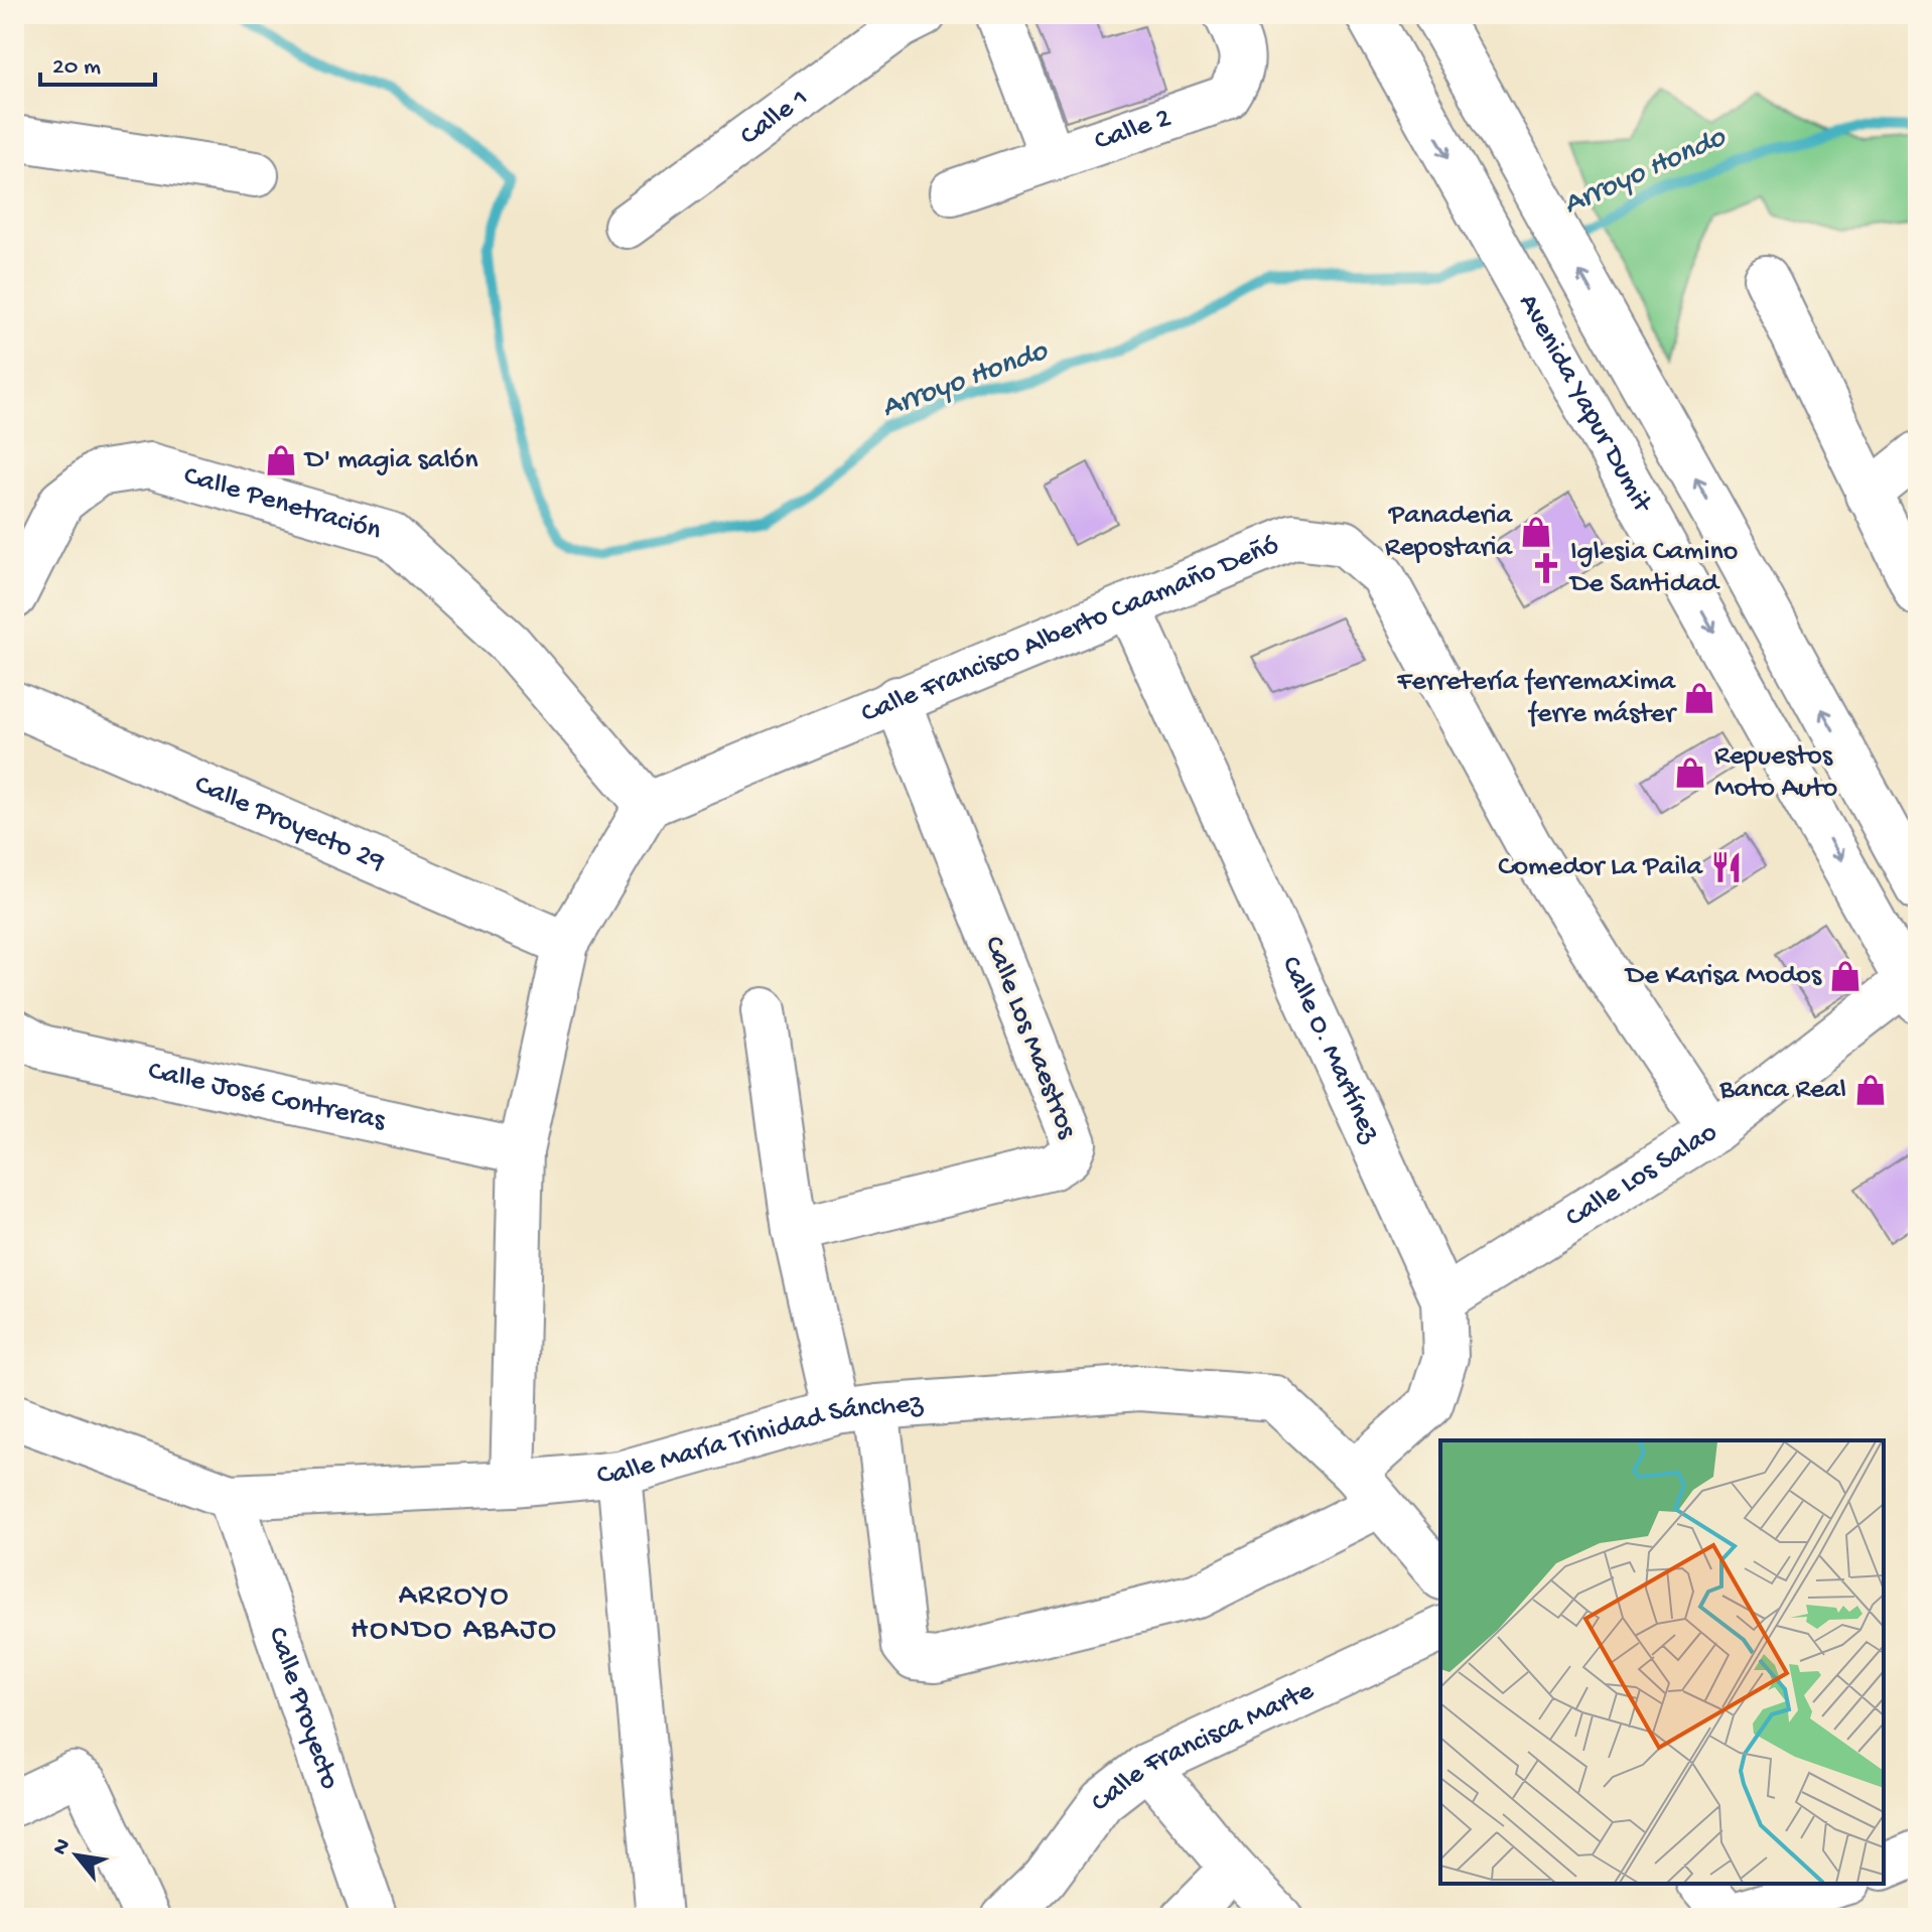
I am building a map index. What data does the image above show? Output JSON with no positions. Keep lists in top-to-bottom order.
{
  "streets": {
    "street": [
      "Calle 1",
      "Calle 2",
      "Avenida Yapur Dumit",
      "Calle Penetración",
      "Calle Francisco Alberto Caamaño Deñó",
      "Calle Proyecto 29",
      "Calle Los Maestros",
      "Calle O. Martínez",
      "Calle José Contreras",
      "Calle Los Salao",
      "Calle María Trinidad Sánchez",
      "Calle Proyecto",
      "Calle Francisca Marte"
    ]
  },
  "crossings": [
    ["Avenida Yapur Dumit", "Calle Los Salao"],
    ["Calle Penetración", "Calle Francisco Alberto Caamaño Deñó"],
    ["Calle Francisco Alberto Caamaño Deñó", "Calle Los Maestros"],
    ["Calle Francisco Alberto Caamaño Deñó", "Calle O. Martínez"],
    ["Calle Francisco Alberto Caamaño Deñó", "Calle Los Salao"],
    ["Calle Los Maestros", "Calle O. Martínez"],
    ["Calle O. Martínez", "Calle Los Salao"],
    ["Calle O. Martínez", "Calle María Trinidad Sánchez"],
    ["Calle María Trinidad Sánchez", "Calle Proyecto"]
  ],
  "districts": ["ARROYO HONDO ABAJO"],
  "water": ["Arroyo Hondo"],
  "places": {
    "shop": [
      "D' magia salón",
      "Panaderia Repostaria",
      "Ferretería ferremaxima ferre máster",
      "Repuestos Moto Auto",
      "De Karisa Modos",
      "Banca Real"
    ],
    "church": ["Iglesia Camino De Santidad"],
    "restaurant": ["Comedor La Paila"]
  },
  "scale_bar": "20 m",
  "north": "top left"
}
